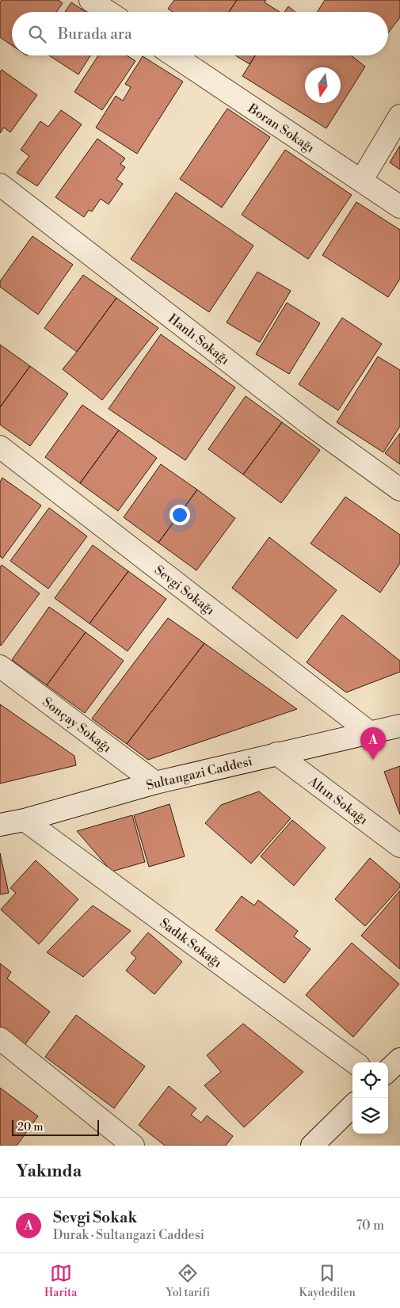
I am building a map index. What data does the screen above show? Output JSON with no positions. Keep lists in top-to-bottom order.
{
  "streets": {
    "street": [
      "Boran Sokağı",
      "Hanlı Sokağı",
      "Sevgi Sokağı",
      "Sonçay Sokağı",
      "Sultangazi Caddesi",
      "Altın Sokağı",
      "Sadık Sokağı"
    ]
  },
  "crossings": [
    ["Sevgi Sokağı", "Sultangazi Caddesi"],
    ["Sonçay Sokağı", "Sultangazi Caddesi"],
    ["Sultangazi Caddesi", "Altın Sokağı"],
    ["Sultangazi Caddesi", "Sadık Sokağı"]
  ],
  "scale_bar": "20 m",
  "north": "bottom",
  "page": {
    "search": "Burada ara",
    "pins": "A",
    "scale": "20 m",
    "heading": "Yakında",
    "list": [
      {
        "mark": "A",
        "name": "Sevgi Sokak",
        "note": "Durak · Sultangazi Caddesi",
        "value": "70 m"
      }
    ],
    "nav": ["Harita", "Yol tarifi", "Kaydedilen"]
  }
}
